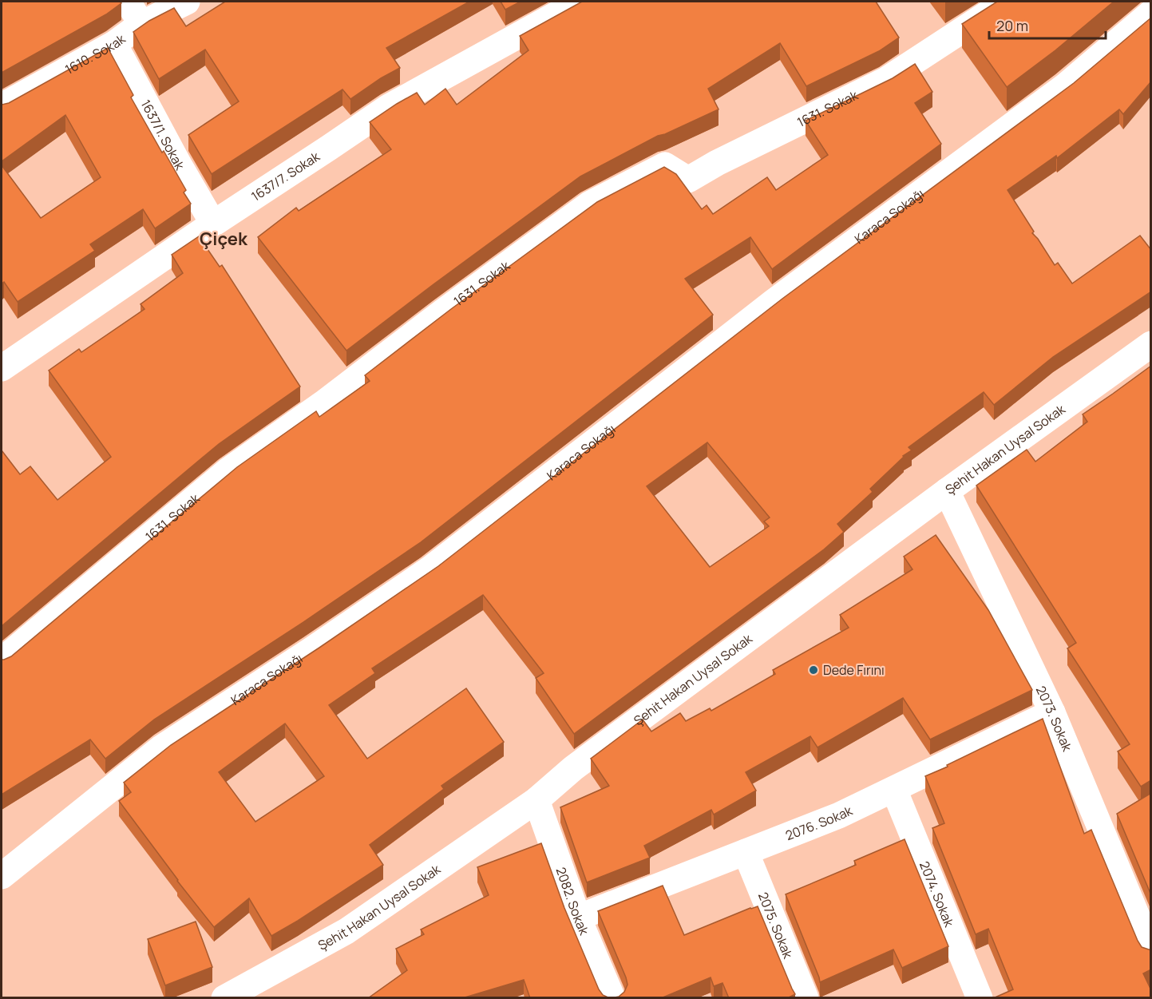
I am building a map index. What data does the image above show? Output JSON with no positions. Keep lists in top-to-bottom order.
{
  "streets": {
    "street": [
      "1610. Sokak",
      "1631. Sokak",
      "1637/1. Sokak",
      "1637/7. Sokak",
      "Karaca Sokağı",
      "Şehit Hakan Uysal Sokak",
      "2073. Sokak",
      "2076. Sokak",
      "2074. Sokak",
      "2082. Sokak",
      "2075. Sokak"
    ]
  },
  "crossings": [
    ["1610. Sokak", "1637/1. Sokak"],
    ["1637/1. Sokak", "1637/7. Sokak"],
    ["Şehit Hakan Uysal Sokak", "2073. Sokak"],
    ["Şehit Hakan Uysal Sokak", "2082. Sokak"],
    ["2073. Sokak", "2076. Sokak"],
    ["2076. Sokak", "2074. Sokak"],
    ["2076. Sokak", "2082. Sokak"],
    ["2076. Sokak", "2075. Sokak"]
  ],
  "districts": ["Çiçek"],
  "places": ["Dede Fırını"],
  "scale_bar": "20 m"
}
